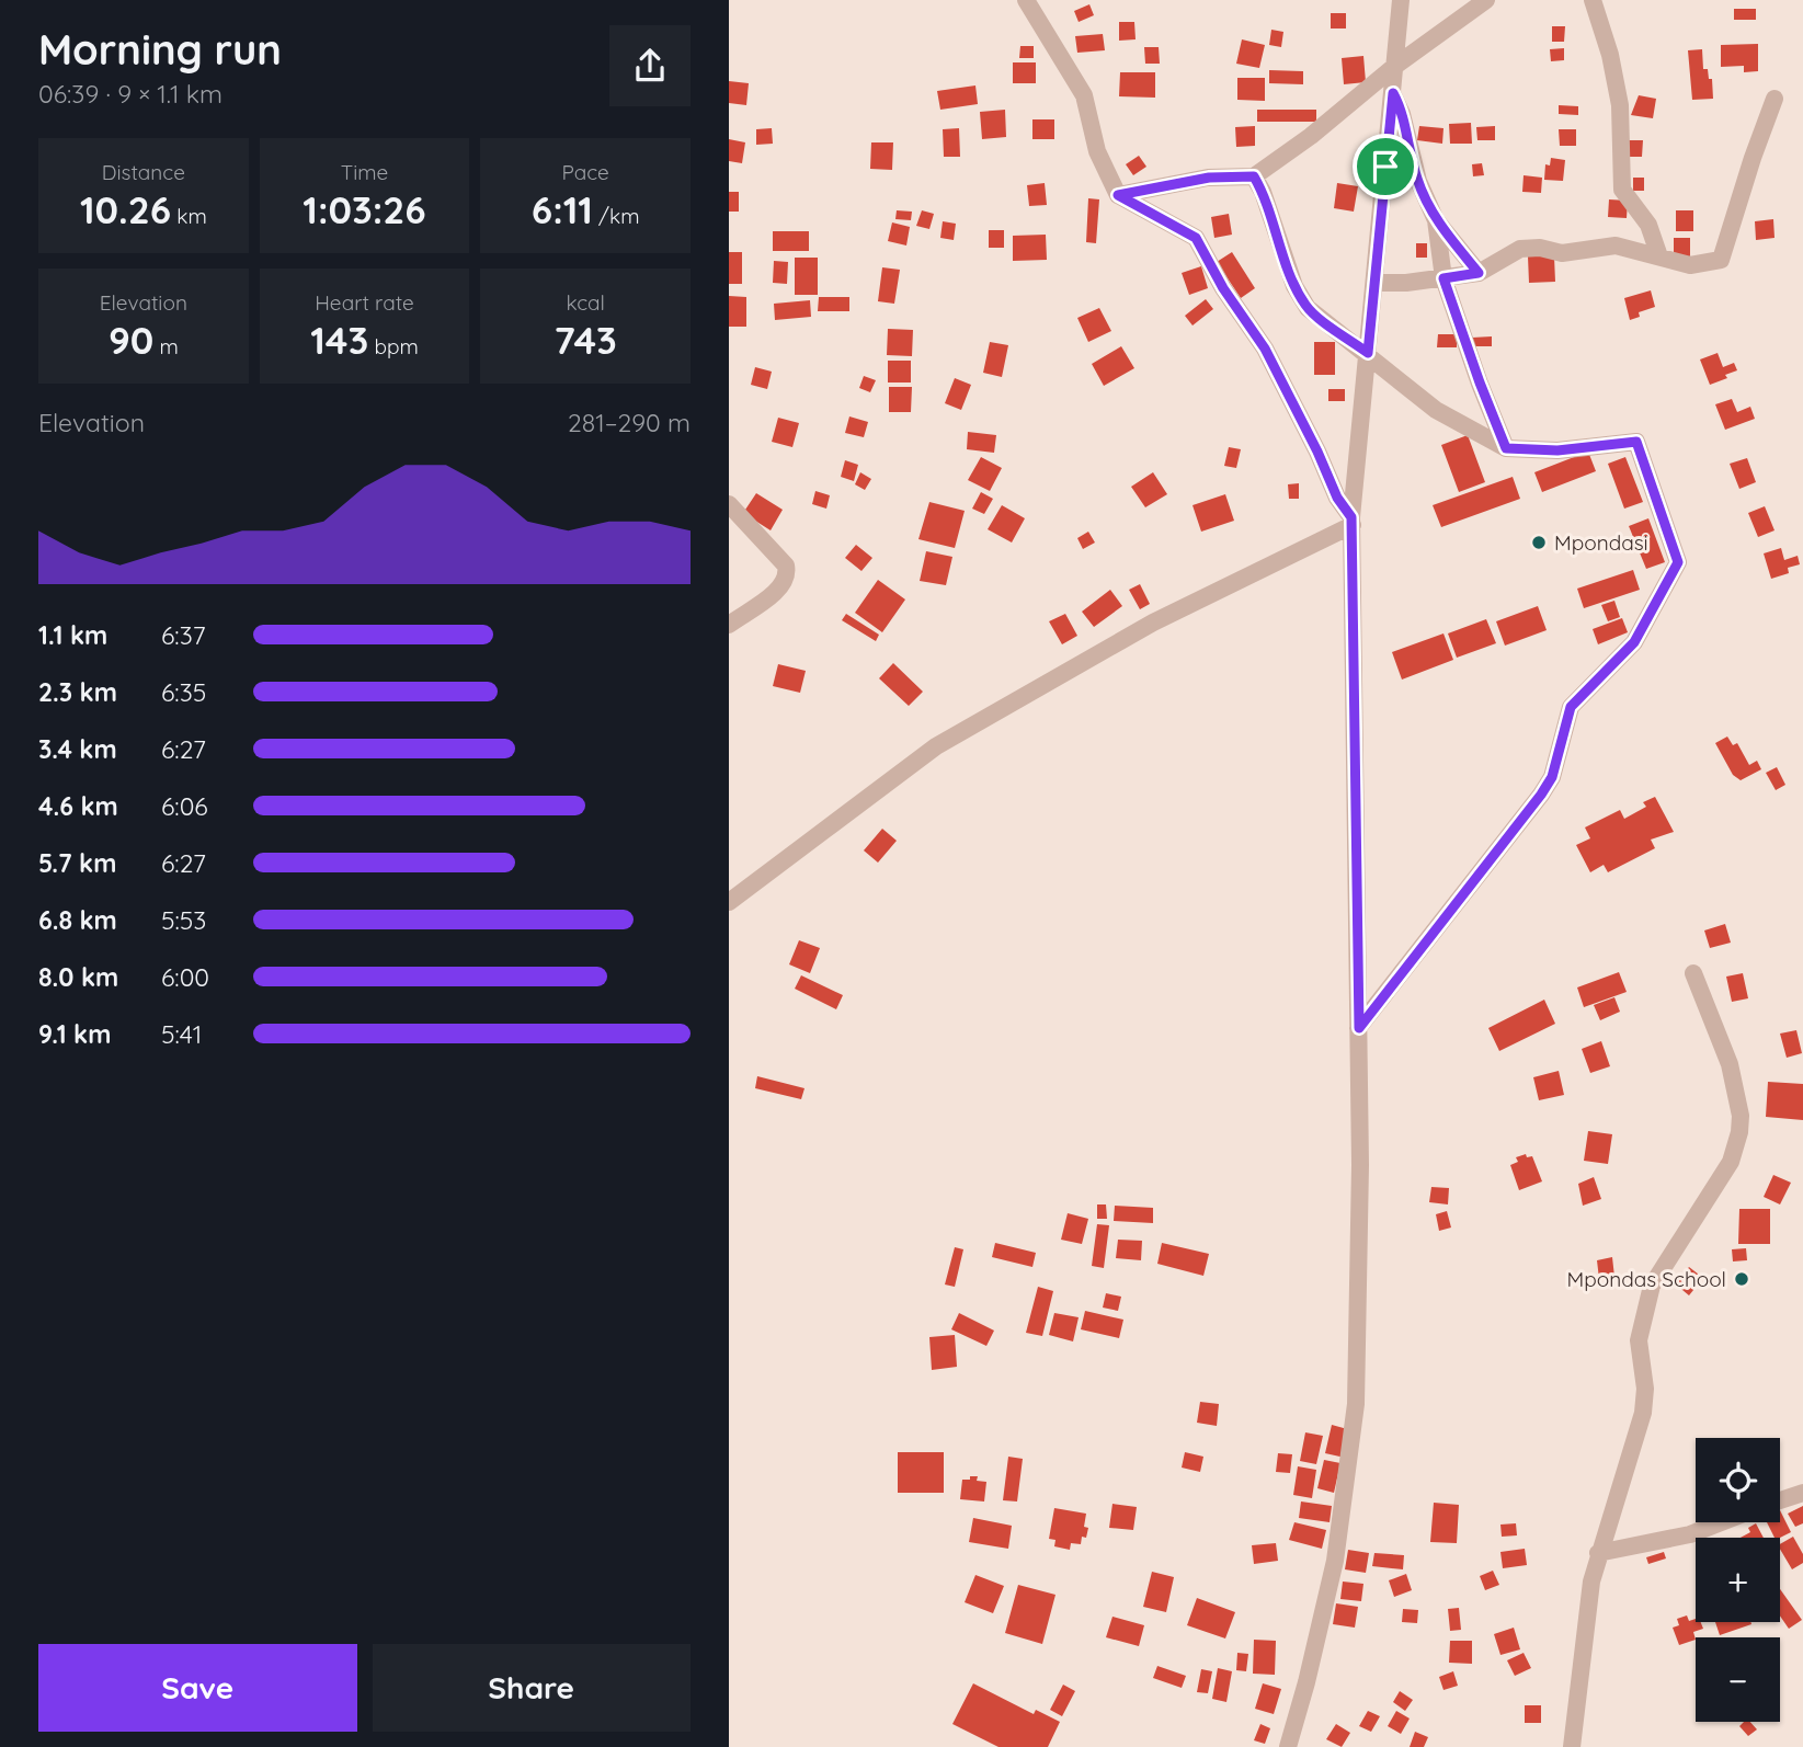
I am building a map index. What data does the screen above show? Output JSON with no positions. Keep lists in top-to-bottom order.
{
  "places": ["Mpondasi", "Mpondas School"],
  "page": {
    "heading": ["Morning run", "06:39 · 9 × 1.1 km"],
    "stats": [
      ["Distance", "10.26 km"],
      ["Time", "1:03:26"],
      ["Pace", "6:11 /km"],
      ["Elevation", "90 m"],
      ["Heart rate", "143 bpm"],
      ["kcal", "743"]
    ],
    "chart": ["Elevation", "281–290 m"],
    "list": [
      {
        "name": "1.1 km",
        "note": "6:37"
      },
      {
        "name": "2.3 km",
        "note": "6:35"
      },
      {
        "name": "3.4 km",
        "note": "6:27"
      },
      {
        "name": "4.6 km",
        "note": "6:06"
      },
      {
        "name": "5.7 km",
        "note": "6:27"
      },
      {
        "name": "6.8 km",
        "note": "5:53"
      },
      {
        "name": "8.0 km",
        "note": "6:00"
      },
      {
        "name": "9.1 km",
        "note": "5:41"
      }
    ],
    "map_buttons": ["+", "−"],
    "buttons": ["Save", "Share"]
  }
}
